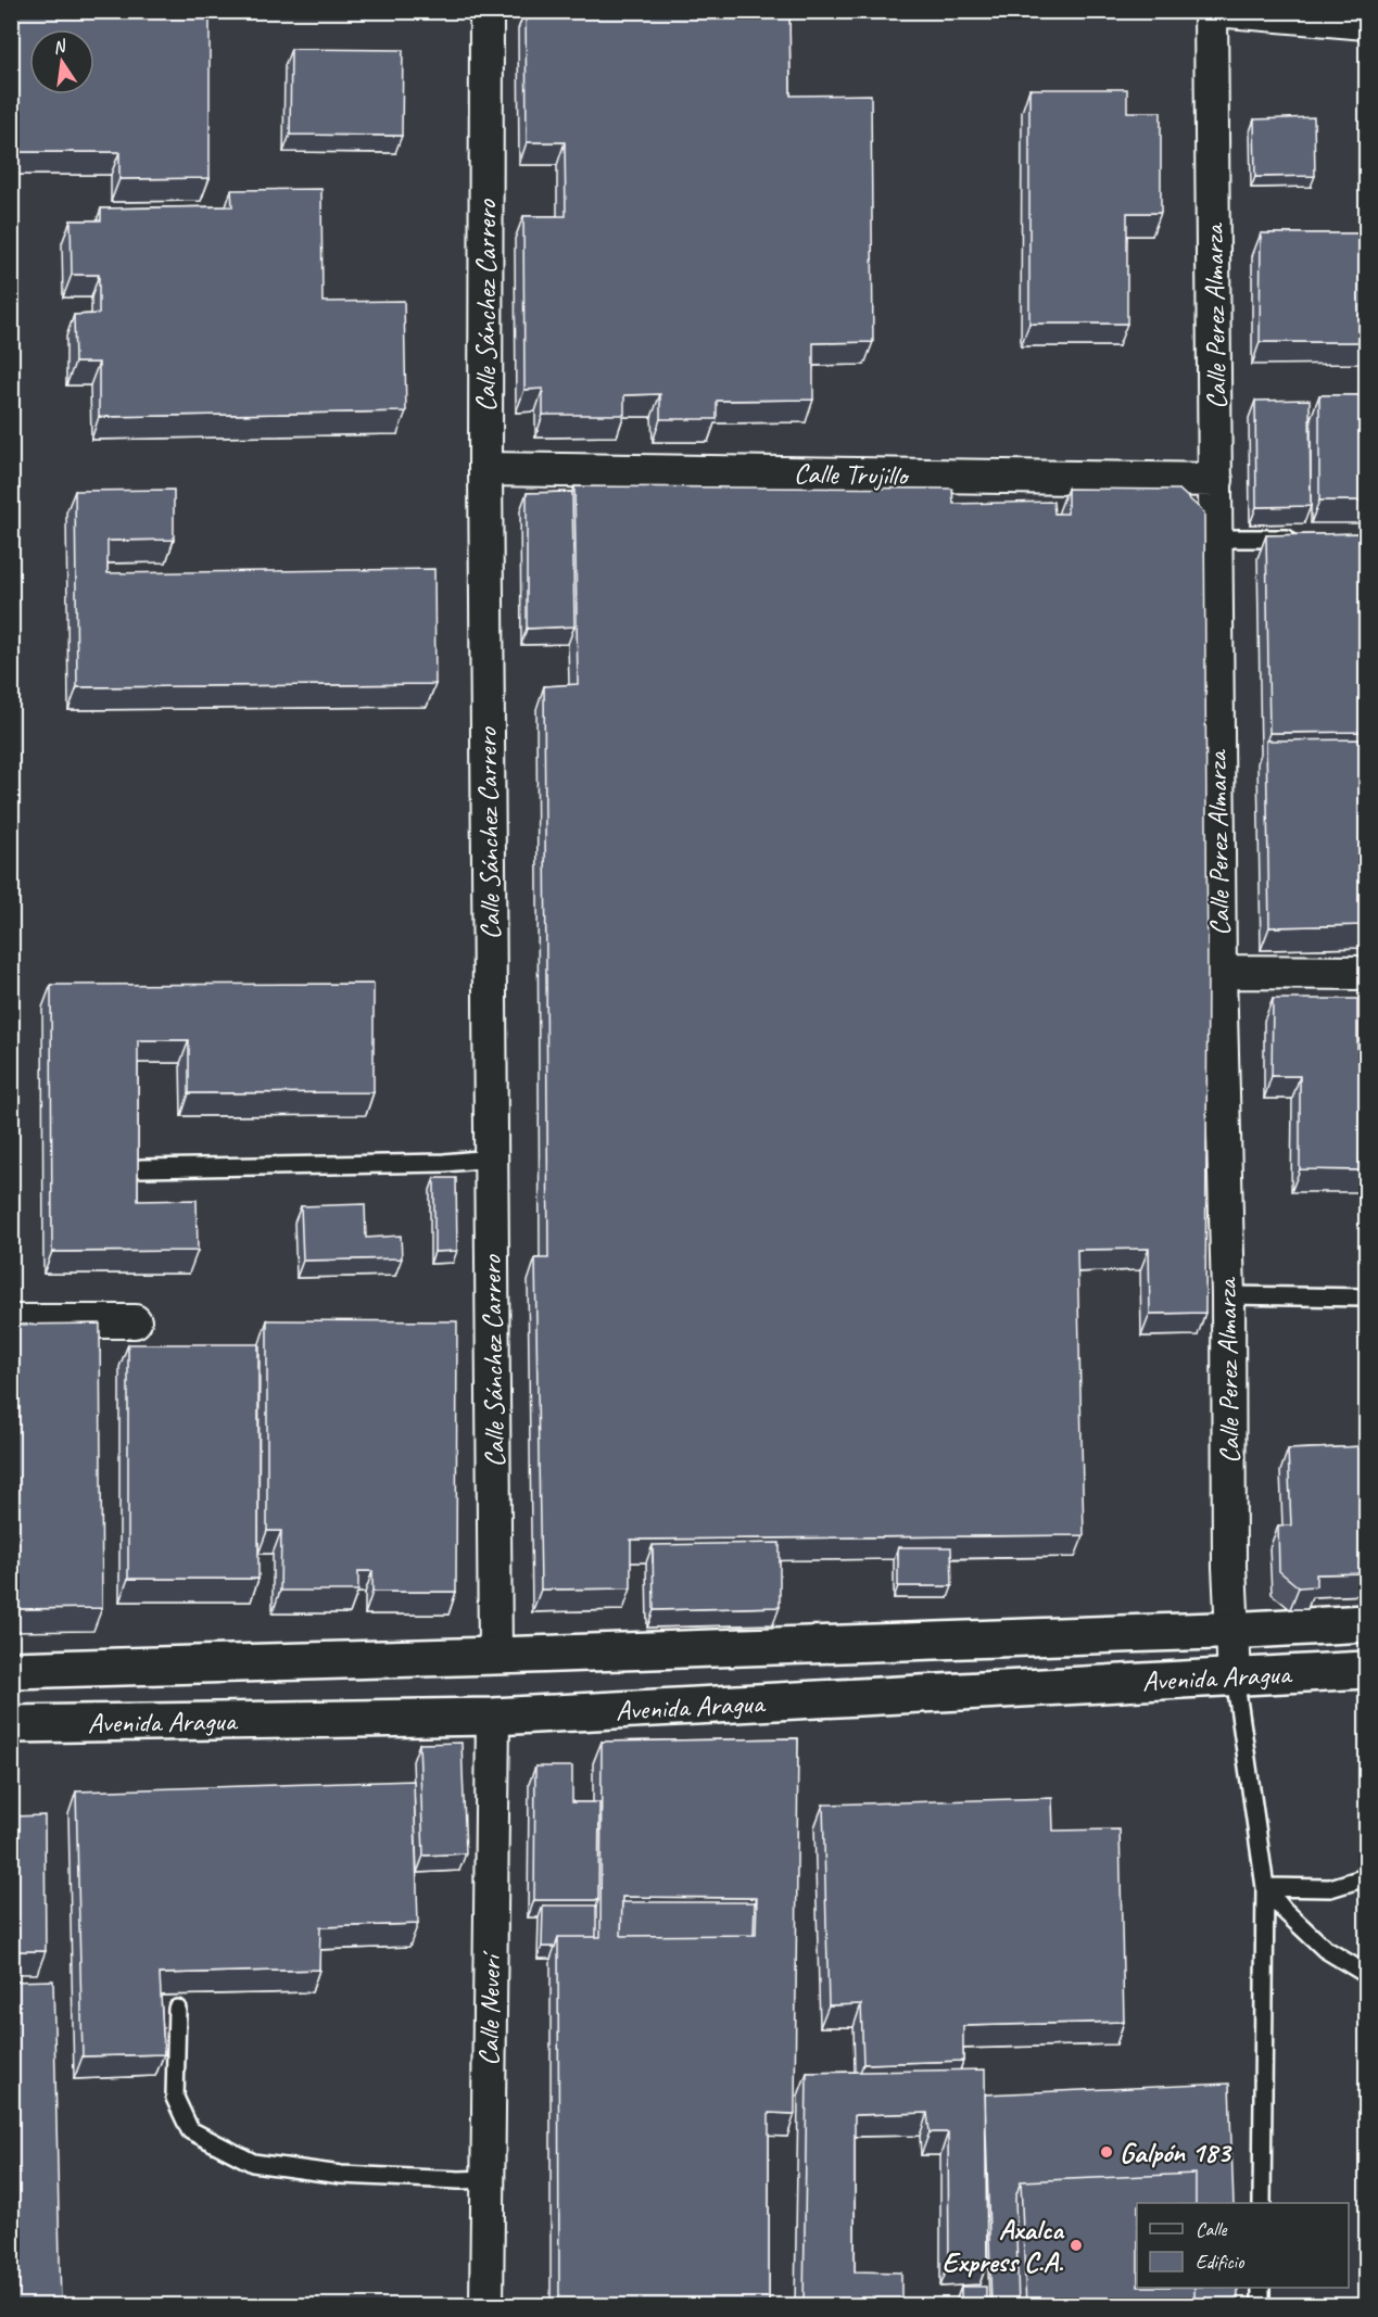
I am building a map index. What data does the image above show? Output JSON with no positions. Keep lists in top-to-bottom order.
{
  "streets": {
    "street": [
      "Calle Sánchez Carrero",
      "Calle Perez Almarza",
      "Calle Trujillo",
      "Avenida Aragua",
      "Calle Neverí"
    ]
  },
  "crossings": [
    ["Calle Sánchez Carrero", "Calle Trujillo"],
    ["Calle Sánchez Carrero", "Avenida Aragua"],
    ["Calle Perez Almarza", "Calle Trujillo"],
    ["Calle Perez Almarza", "Avenida Aragua"],
    ["Avenida Aragua", "Calle Neverí"]
  ],
  "places": ["Galpón 183", "Axalca Express C.A."],
  "legend": ["Calle", "Edificio"],
  "north": "top"
}
